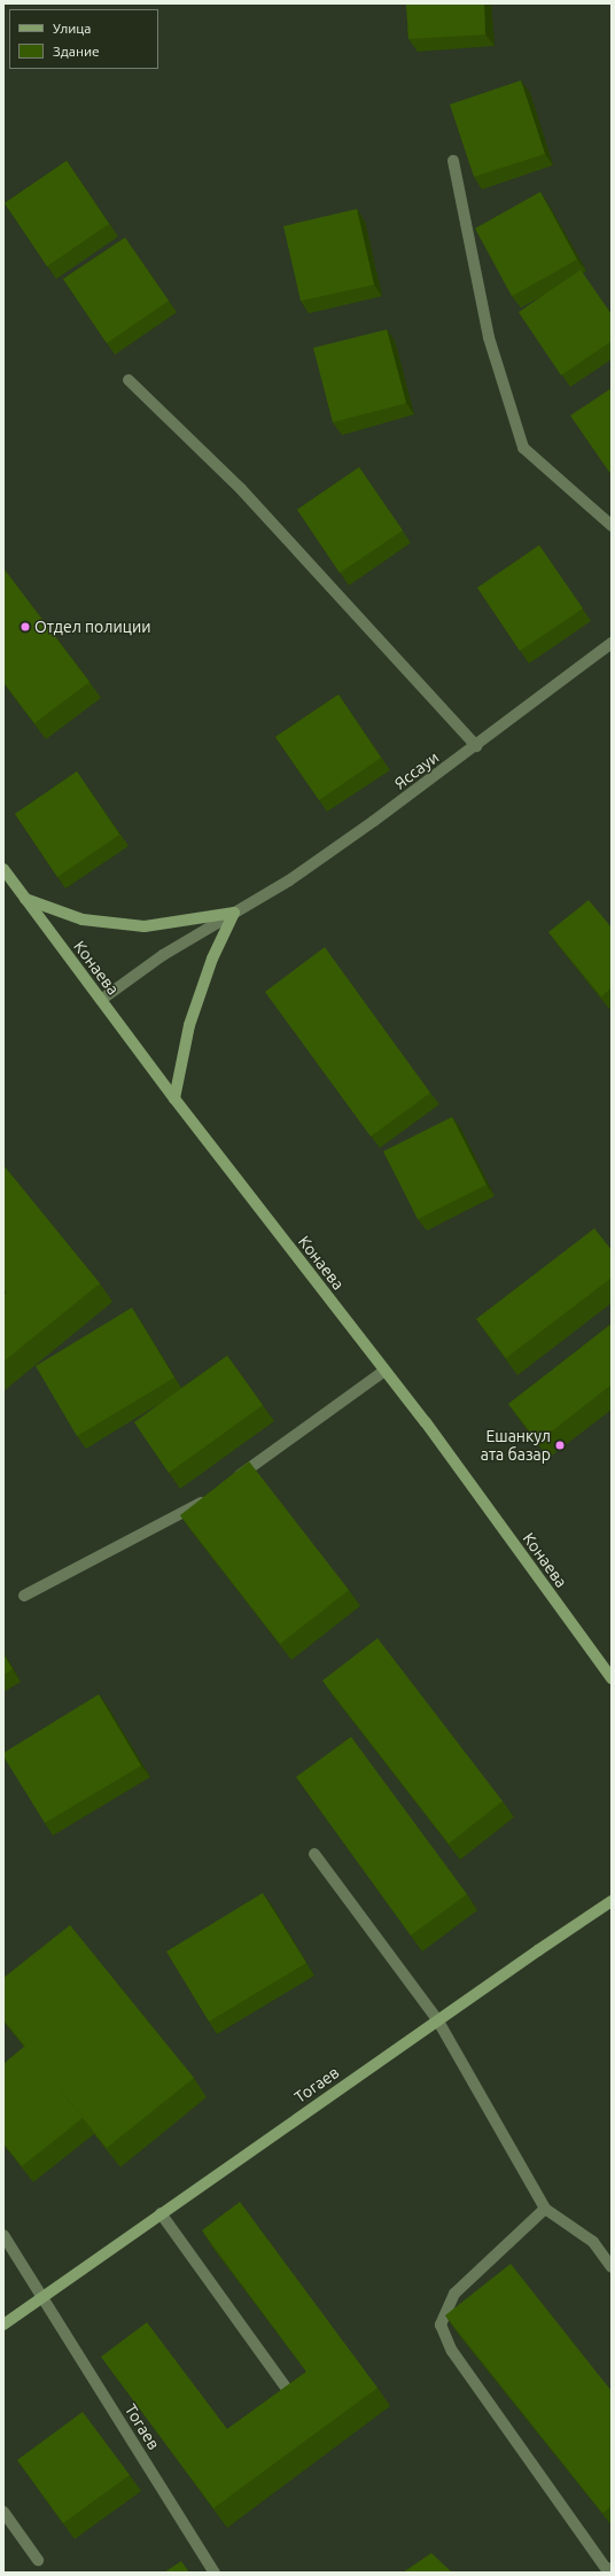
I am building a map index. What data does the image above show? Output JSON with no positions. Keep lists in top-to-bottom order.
{
  "streets": {
    "main road": ["Конаева", "Тогаев"],
    "street": ["Яссауи"]
  },
  "crossings": [
    ["Яссауи", "Конаева"]
  ],
  "places": ["Отдел полиции", "Ешанкул ата базар"],
  "legend": ["Улица", "Здание"]
}
